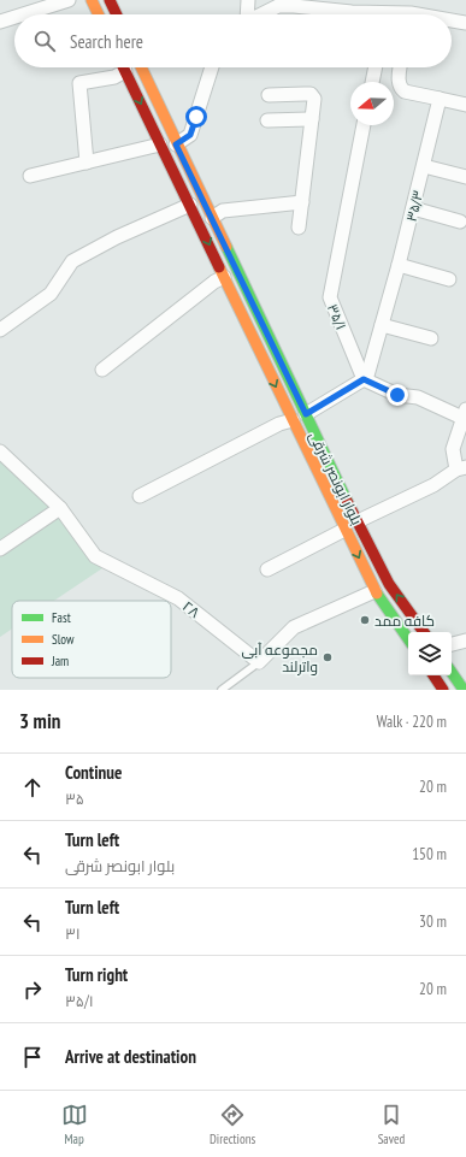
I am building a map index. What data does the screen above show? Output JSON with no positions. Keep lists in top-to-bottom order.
{
  "streets": {
    "main road": ["بلوار ابونصر شرقی"],
    "street": ["۳۵/۳", "۳۵/۱", "۲۸"]
  },
  "crossings": [
    ["۳۵/۳", "۳۵/۱"]
  ],
  "places": ["کافه ممد", "مجموعه آبی واترلند"],
  "legend": ["Fast", "Slow", "Jam"],
  "north": "left",
  "page": {
    "search": "Search here",
    "heading": ["3 min", "Walk · 220 m"],
    "list": [
      ["Continue", "۳۵", "20 m"],
      ["Turn left", "بلوار ابونصر شرقی", "150 m"],
      ["Turn left", "۳۱", "30 m"],
      ["Turn right", "۳۵/۱", "20 m"],
      "Arrive at destination"
    ],
    "nav": ["Map", "Directions", "Saved"]
  }
}
